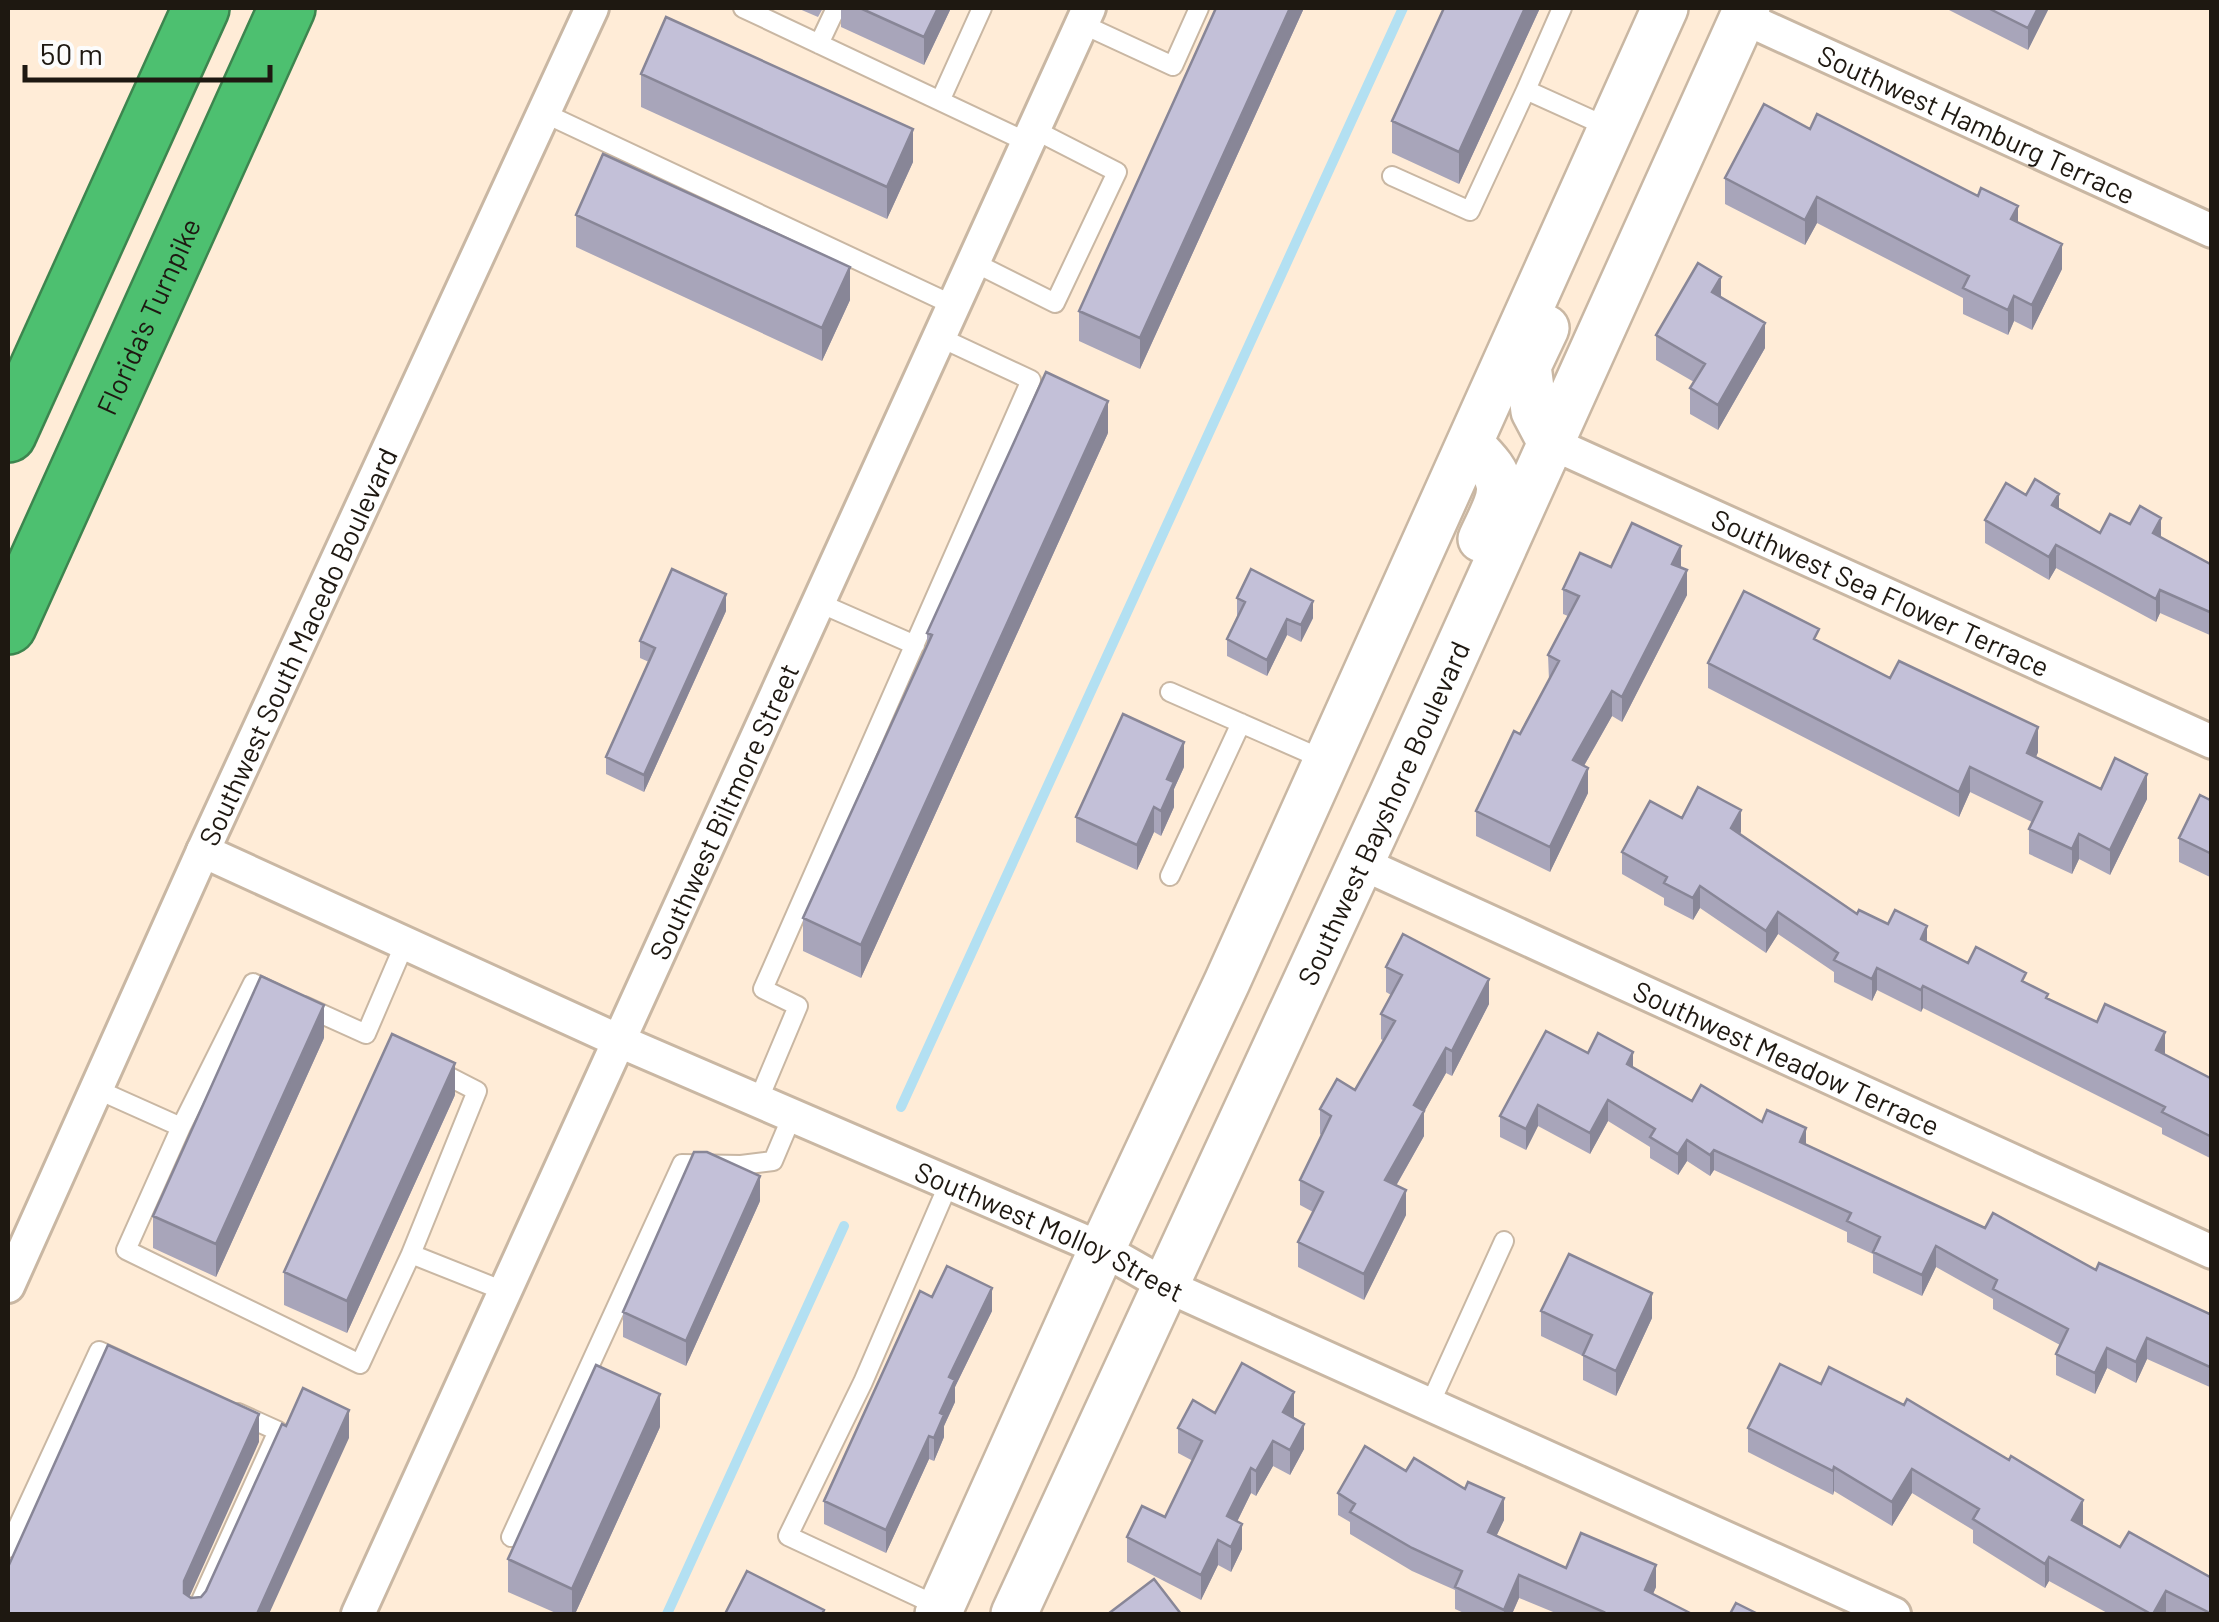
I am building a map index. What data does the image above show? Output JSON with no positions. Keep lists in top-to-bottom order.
{
  "streets": {
    "highway": ["Florida's Turnpike"],
    "main road": ["Southwest Bayshore Boulevard"],
    "street": [
      "Southwest Hamburg Terrace",
      "Southwest Sea Flower Terrace",
      "Southwest South Macedo Boulevard",
      "Southwest Biltmore Street",
      "Southwest Meadow Terrace",
      "Southwest Molloy Street"
    ]
  },
  "crossings": [
    ["Southwest Hamburg Terrace", "Southwest Bayshore Boulevard"],
    ["Southwest Sea Flower Terrace", "Southwest Bayshore Boulevard"],
    ["Southwest South Macedo Boulevard", "Southwest Molloy Street"],
    ["Southwest Biltmore Street", "Southwest Molloy Street"],
    ["Southwest Bayshore Boulevard", "Southwest Meadow Terrace"],
    ["Southwest Bayshore Boulevard", "Southwest Molloy Street"]
  ],
  "scale_bar": "50 m"
}
